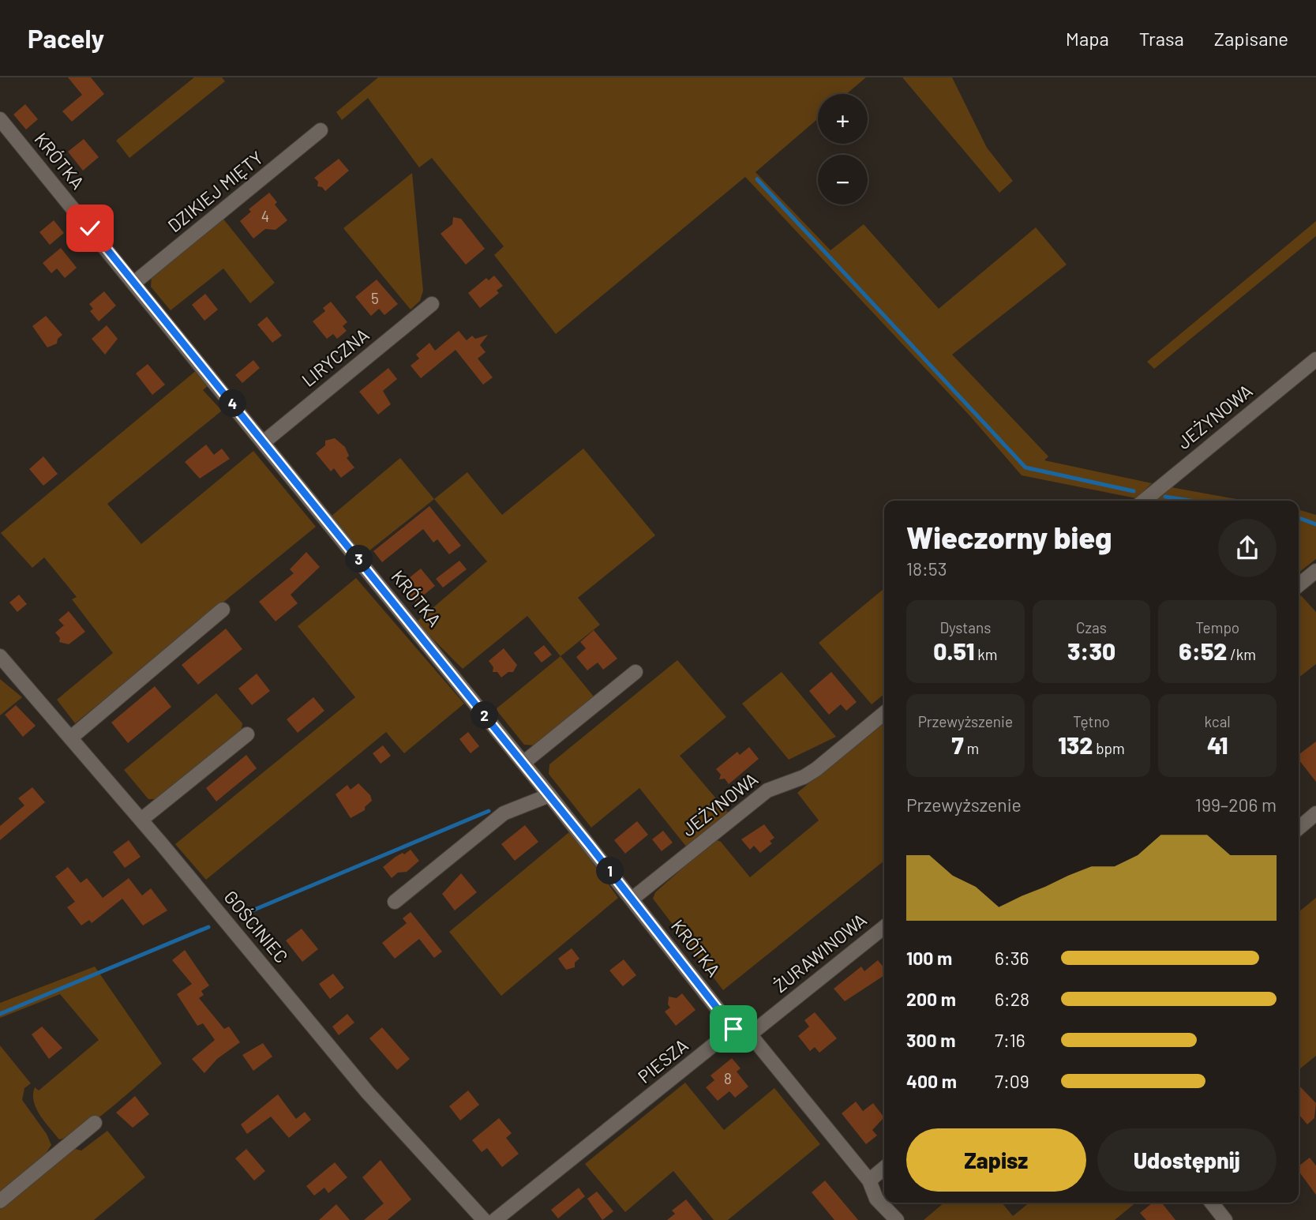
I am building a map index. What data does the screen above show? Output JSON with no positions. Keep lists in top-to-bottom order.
{
  "streets": {
    "street": [
      "KRÓTKA",
      "DZIKIEJ MIĘTY",
      "LIRYCZNA",
      "JEŻYNOWA",
      "GOŚCINIEC",
      "ŻURAWINOWA",
      "PIESZA"
    ]
  },
  "crossings": [
    ["KRÓTKA", "DZIKIEJ MIĘTY"],
    ["KRÓTKA", "LIRYCZNA"],
    ["KRÓTKA", "JEŻYNOWA"],
    ["KRÓTKA", "PIESZA"]
  ],
  "house_numbers": ["4", "5", "8"],
  "page": {
    "header": "Pacely",
    "nav": ["Mapa", "Trasa", "Zapisane"],
    "map_buttons": ["+", "−"],
    "pins": [
      "4",
      "3",
      "2",
      "1"
    ],
    "heading": ["Wieczorny bieg", "18:53"],
    "stats": [
      ["Dystans", "0.51 km"],
      ["Czas", "3:30"],
      ["Tempo", "6:52 /km"],
      ["Przewyższenie", "7 m"],
      ["Tętno", "132 bpm"],
      ["kcal", "41"]
    ],
    "chart": ["Przewyższenie", "199–206 m"],
    "list": [
      {
        "name": "100 m",
        "note": "6:36"
      },
      {
        "name": "200 m",
        "note": "6:28"
      },
      {
        "name": "300 m",
        "note": "7:16"
      },
      {
        "name": "400 m",
        "note": "7:09"
      }
    ],
    "buttons": ["Zapisz", "Udostępnij"]
  }
}
